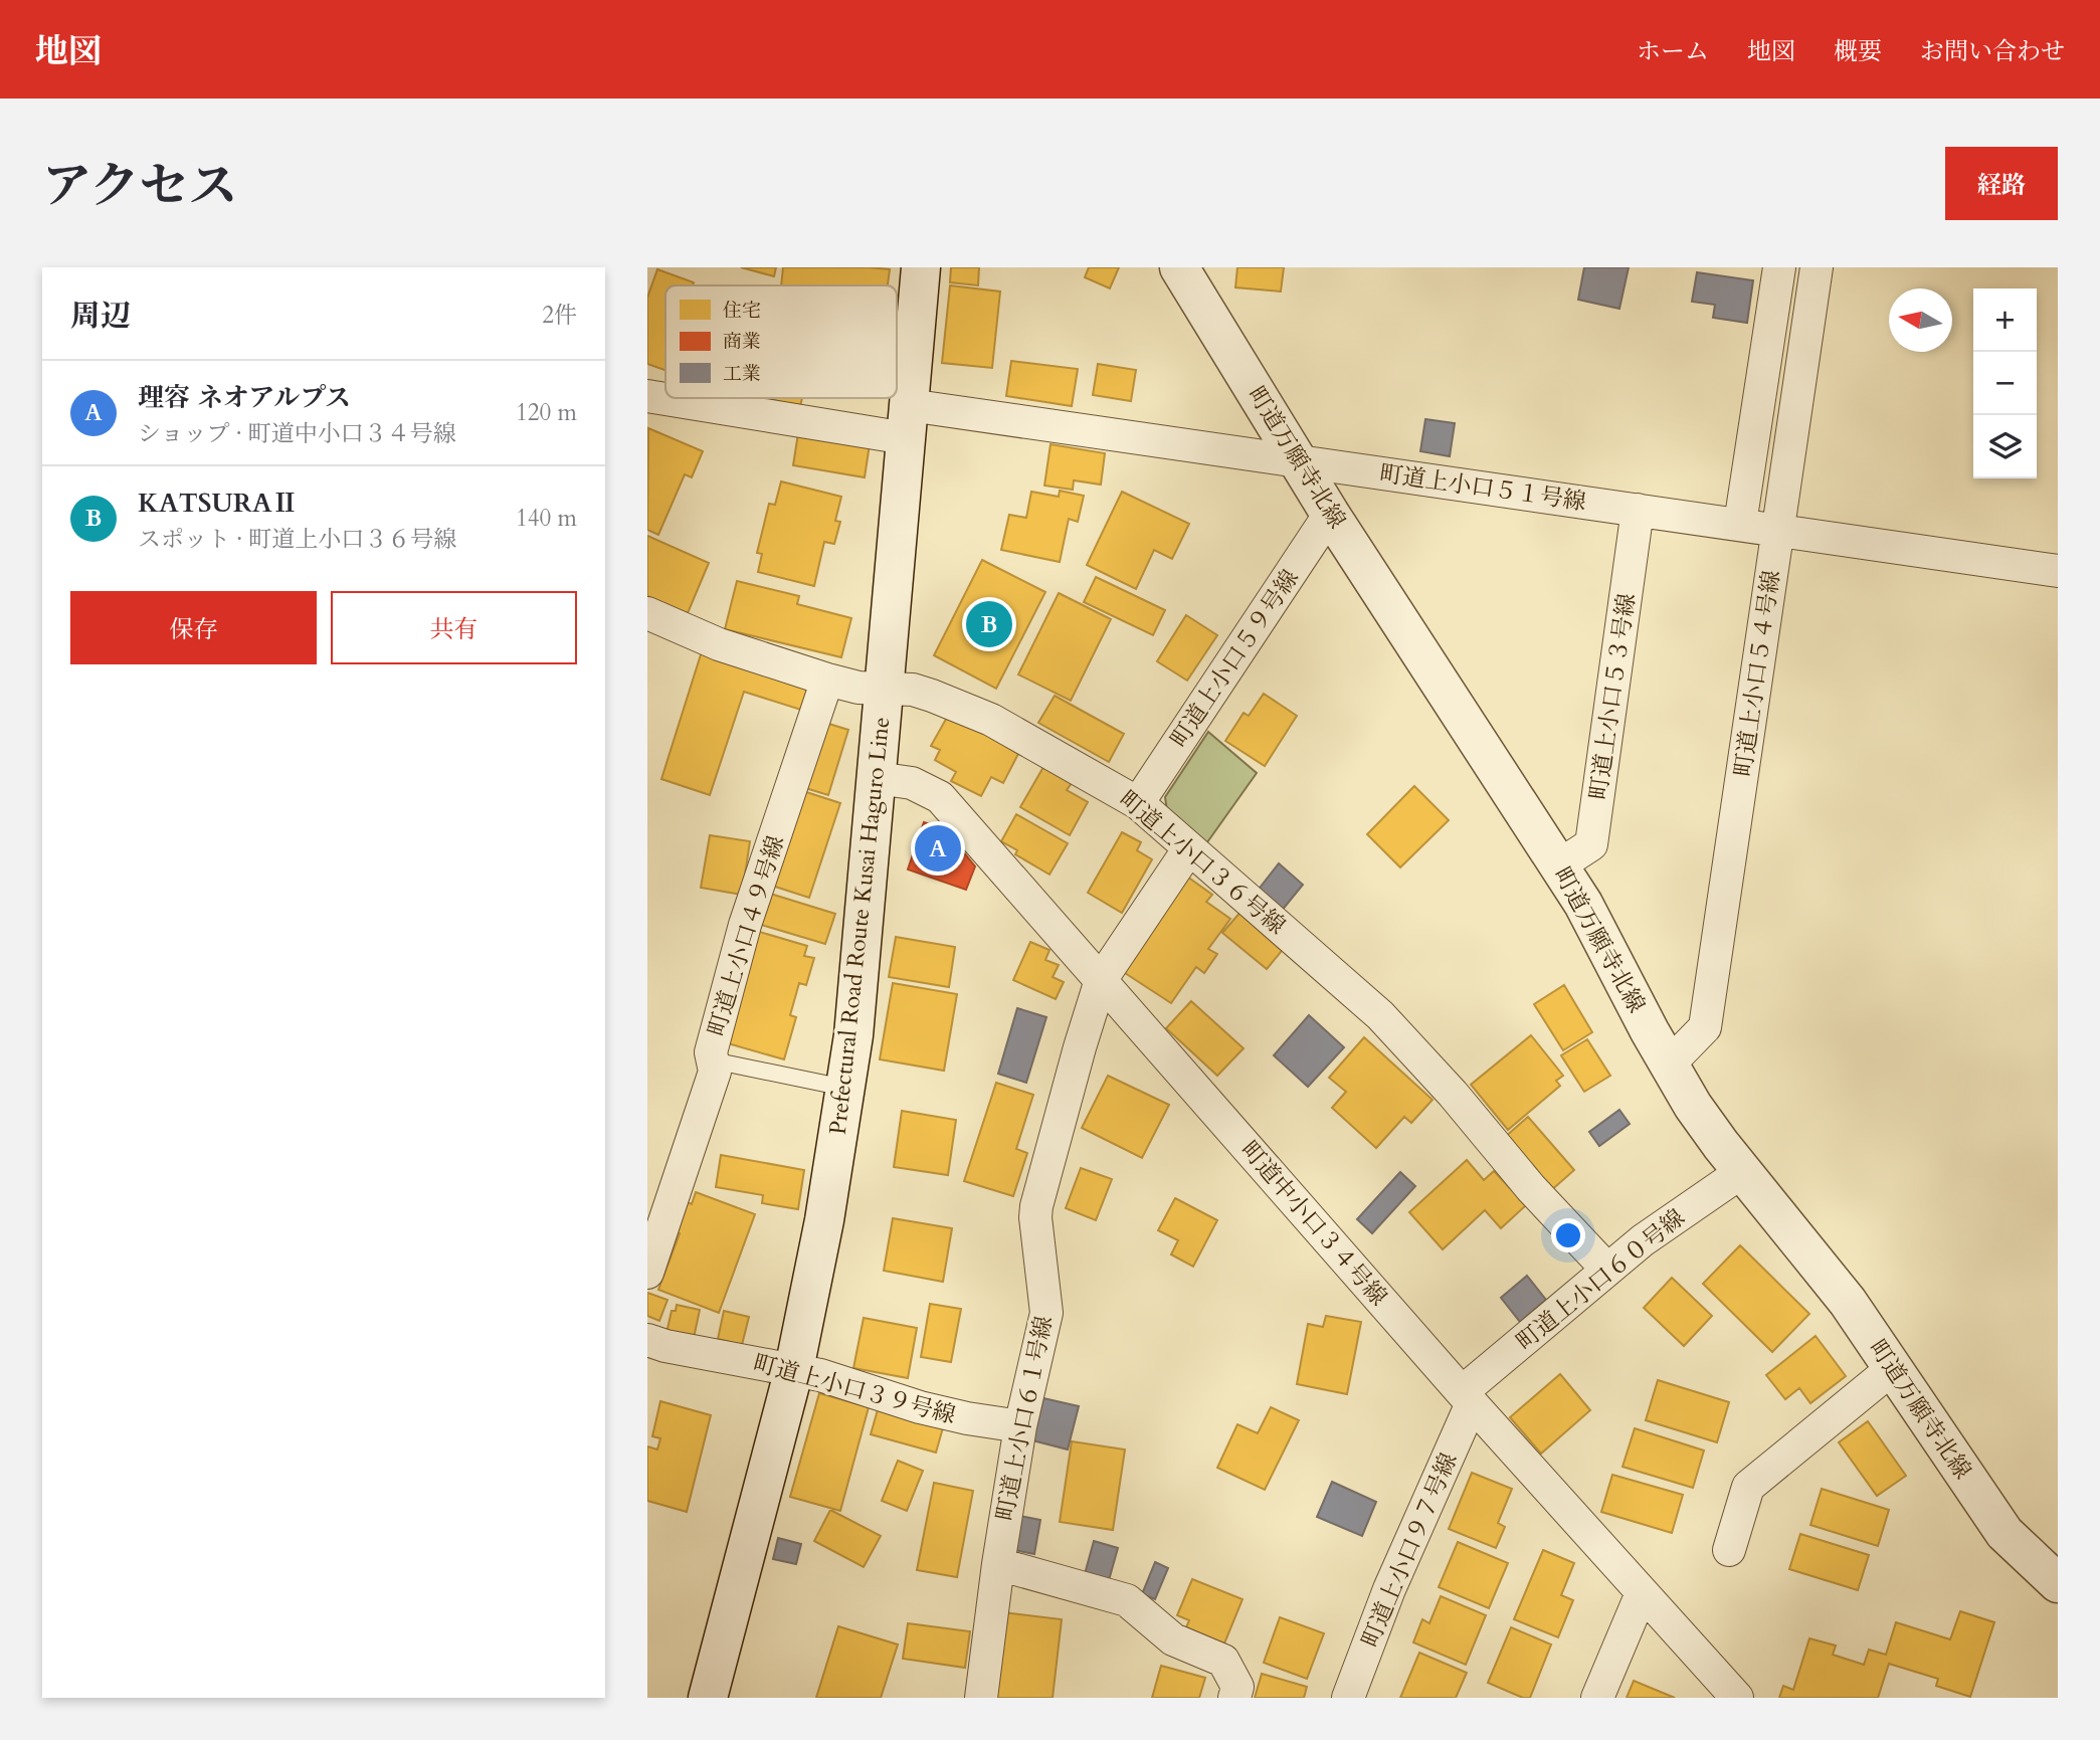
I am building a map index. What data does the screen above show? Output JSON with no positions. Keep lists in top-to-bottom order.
{
  "streets": {
    "street": [
      "町道万願寺北線",
      "町道上小口５１号線",
      "町道上小口５９号線",
      "町道上小口５４号線",
      "町道上小口５３号線",
      "町道上小口３６号線",
      "Prefectural Road Route Kusai Haguro Line",
      "町道上小口４９号線",
      "町道中小口３４号線",
      "町道上小口６０号線",
      "町道上小口３９号線",
      "町道上小口６１号線",
      "町道上小口９７号線"
    ]
  },
  "crossings": [
    ["町道万願寺北線", "町道上小口５１号線"],
    ["町道万願寺北線", "町道上小口５９号線"],
    ["町道万願寺北線", "町道上小口５４号線"],
    ["町道万願寺北線", "町道上小口５３号線"],
    ["町道万願寺北線", "町道上小口６０号線"],
    ["町道上小口５１号線", "町道上小口５４号線"],
    ["町道上小口５１号線", "町道上小口５３号線"],
    ["町道上小口５１号線", "Prefectural Road Route Kusai Haguro Line"],
    ["町道上小口５９号線", "町道上小口３６号線"],
    ["町道上小口３６号線", "Prefectural Road Route Kusai Haguro Line"],
    ["町道上小口３６号線", "町道上小口４９号線"],
    ["町道上小口３６号線", "町道上小口６０号線"],
    ["町道上小口３６号線", "町道上小口６１号線"],
    ["Prefectural Road Route Kusai Haguro Line", "町道中小口３４号線"],
    ["Prefectural Road Route Kusai Haguro Line", "町道上小口３９号線"],
    ["町道中小口３４号線", "町道上小口６０号線"],
    ["町道中小口３４号線", "町道上小口６１号線"],
    ["町道中小口３４号線", "町道上小口９７号線"],
    ["町道上小口６０号線", "町道上小口９７号線"],
    ["町道上小口３９号線", "町道上小口６１号線"]
  ],
  "legend": ["住宅", "商業", "工業"],
  "north": "left",
  "page": {
    "header": "地図",
    "nav": [
      "ホーム",
      "地図",
      "概要",
      "お問い合わせ"
    ],
    "title": "アクセス",
    "buttons": [
      "経路",
      ["保存", "共有"]
    ],
    "heading": ["周辺", "2件"],
    "map_buttons": ["+", "−"],
    "list": [
      {
        "mark": "A",
        "name": "理容 ネオアルプス",
        "note": "ショップ · 町道中小口３４号線",
        "value": "120 m"
      },
      {
        "mark": "B",
        "name": "KATSURAⅡ",
        "note": "スポット · 町道上小口３６号線",
        "value": "140 m"
      }
    ],
    "pins": ["B", "A"]
  }
}
